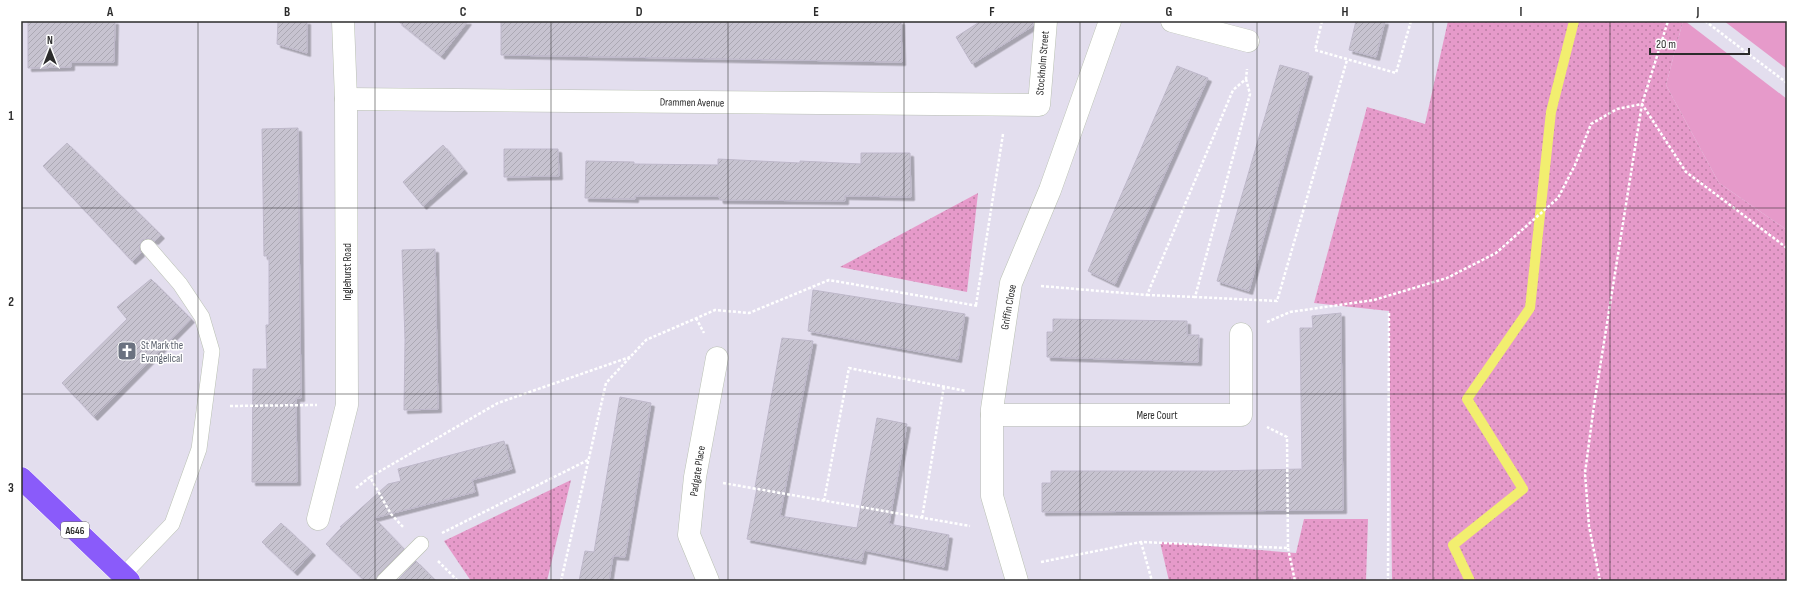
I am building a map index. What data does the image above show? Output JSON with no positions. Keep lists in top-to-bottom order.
{
  "streets": {
    "highway": ["A646"],
    "street": [
      "Stockholm Street",
      "Drammen Avenue",
      "Inglehurst Road",
      "Griffin Close",
      "Mere Court",
      "Padgate Place"
    ]
  },
  "crossings": [
    ["Stockholm Street", "Drammen Avenue"],
    ["Drammen Avenue", "Inglehurst Road"],
    ["Griffin Close", "Mere Court"]
  ],
  "places": {
    "church": ["St Mark the Evangelical"]
  },
  "scale_bar": "20 m",
  "north": "top",
  "grid": {
    "columns": [
      "A",
      "B",
      "C",
      "D",
      "E",
      "F",
      "G",
      "H",
      "I",
      "J"
    ],
    "rows": ["1", "2", "3"]
  }
}
